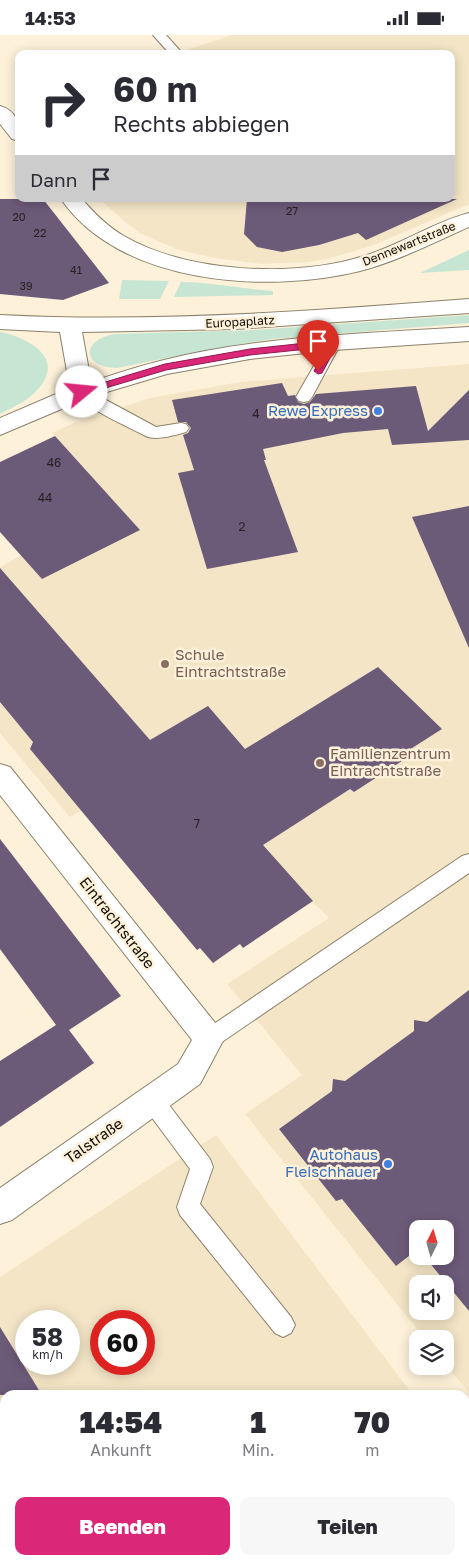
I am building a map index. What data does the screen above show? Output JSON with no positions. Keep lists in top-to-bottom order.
{
  "streets": {
    "main road": [
      "Dennewartstraße",
      "Europaplatz",
      "Eintrachtstraße",
      "Talstraße"
    ]
  },
  "crossings": [
    ["Eintrachtstraße", "Talstraße"]
  ],
  "places": [
    "Rewe Express",
    "Schule Eintrachtstraße",
    "Familienzentrum Eintrachtstraße",
    "Autohaus Fleischhauer"
  ],
  "house_numbers": [
    "27",
    "20",
    "22",
    "41",
    "39",
    "4",
    "46",
    "44",
    "2",
    "7"
  ],
  "north": "top",
  "page": {
    "status": "14:53",
    "turn": ["60 m", "Rechts abbiegen"],
    "then": "Dann",
    "speed": "58 km/h",
    "limit": "60",
    "eta": [
      "14:54",
      "Ankunft",
      "1",
      "Min.",
      "70",
      "m"
    ],
    "buttons": ["Beenden", "Teilen"]
  }
}
